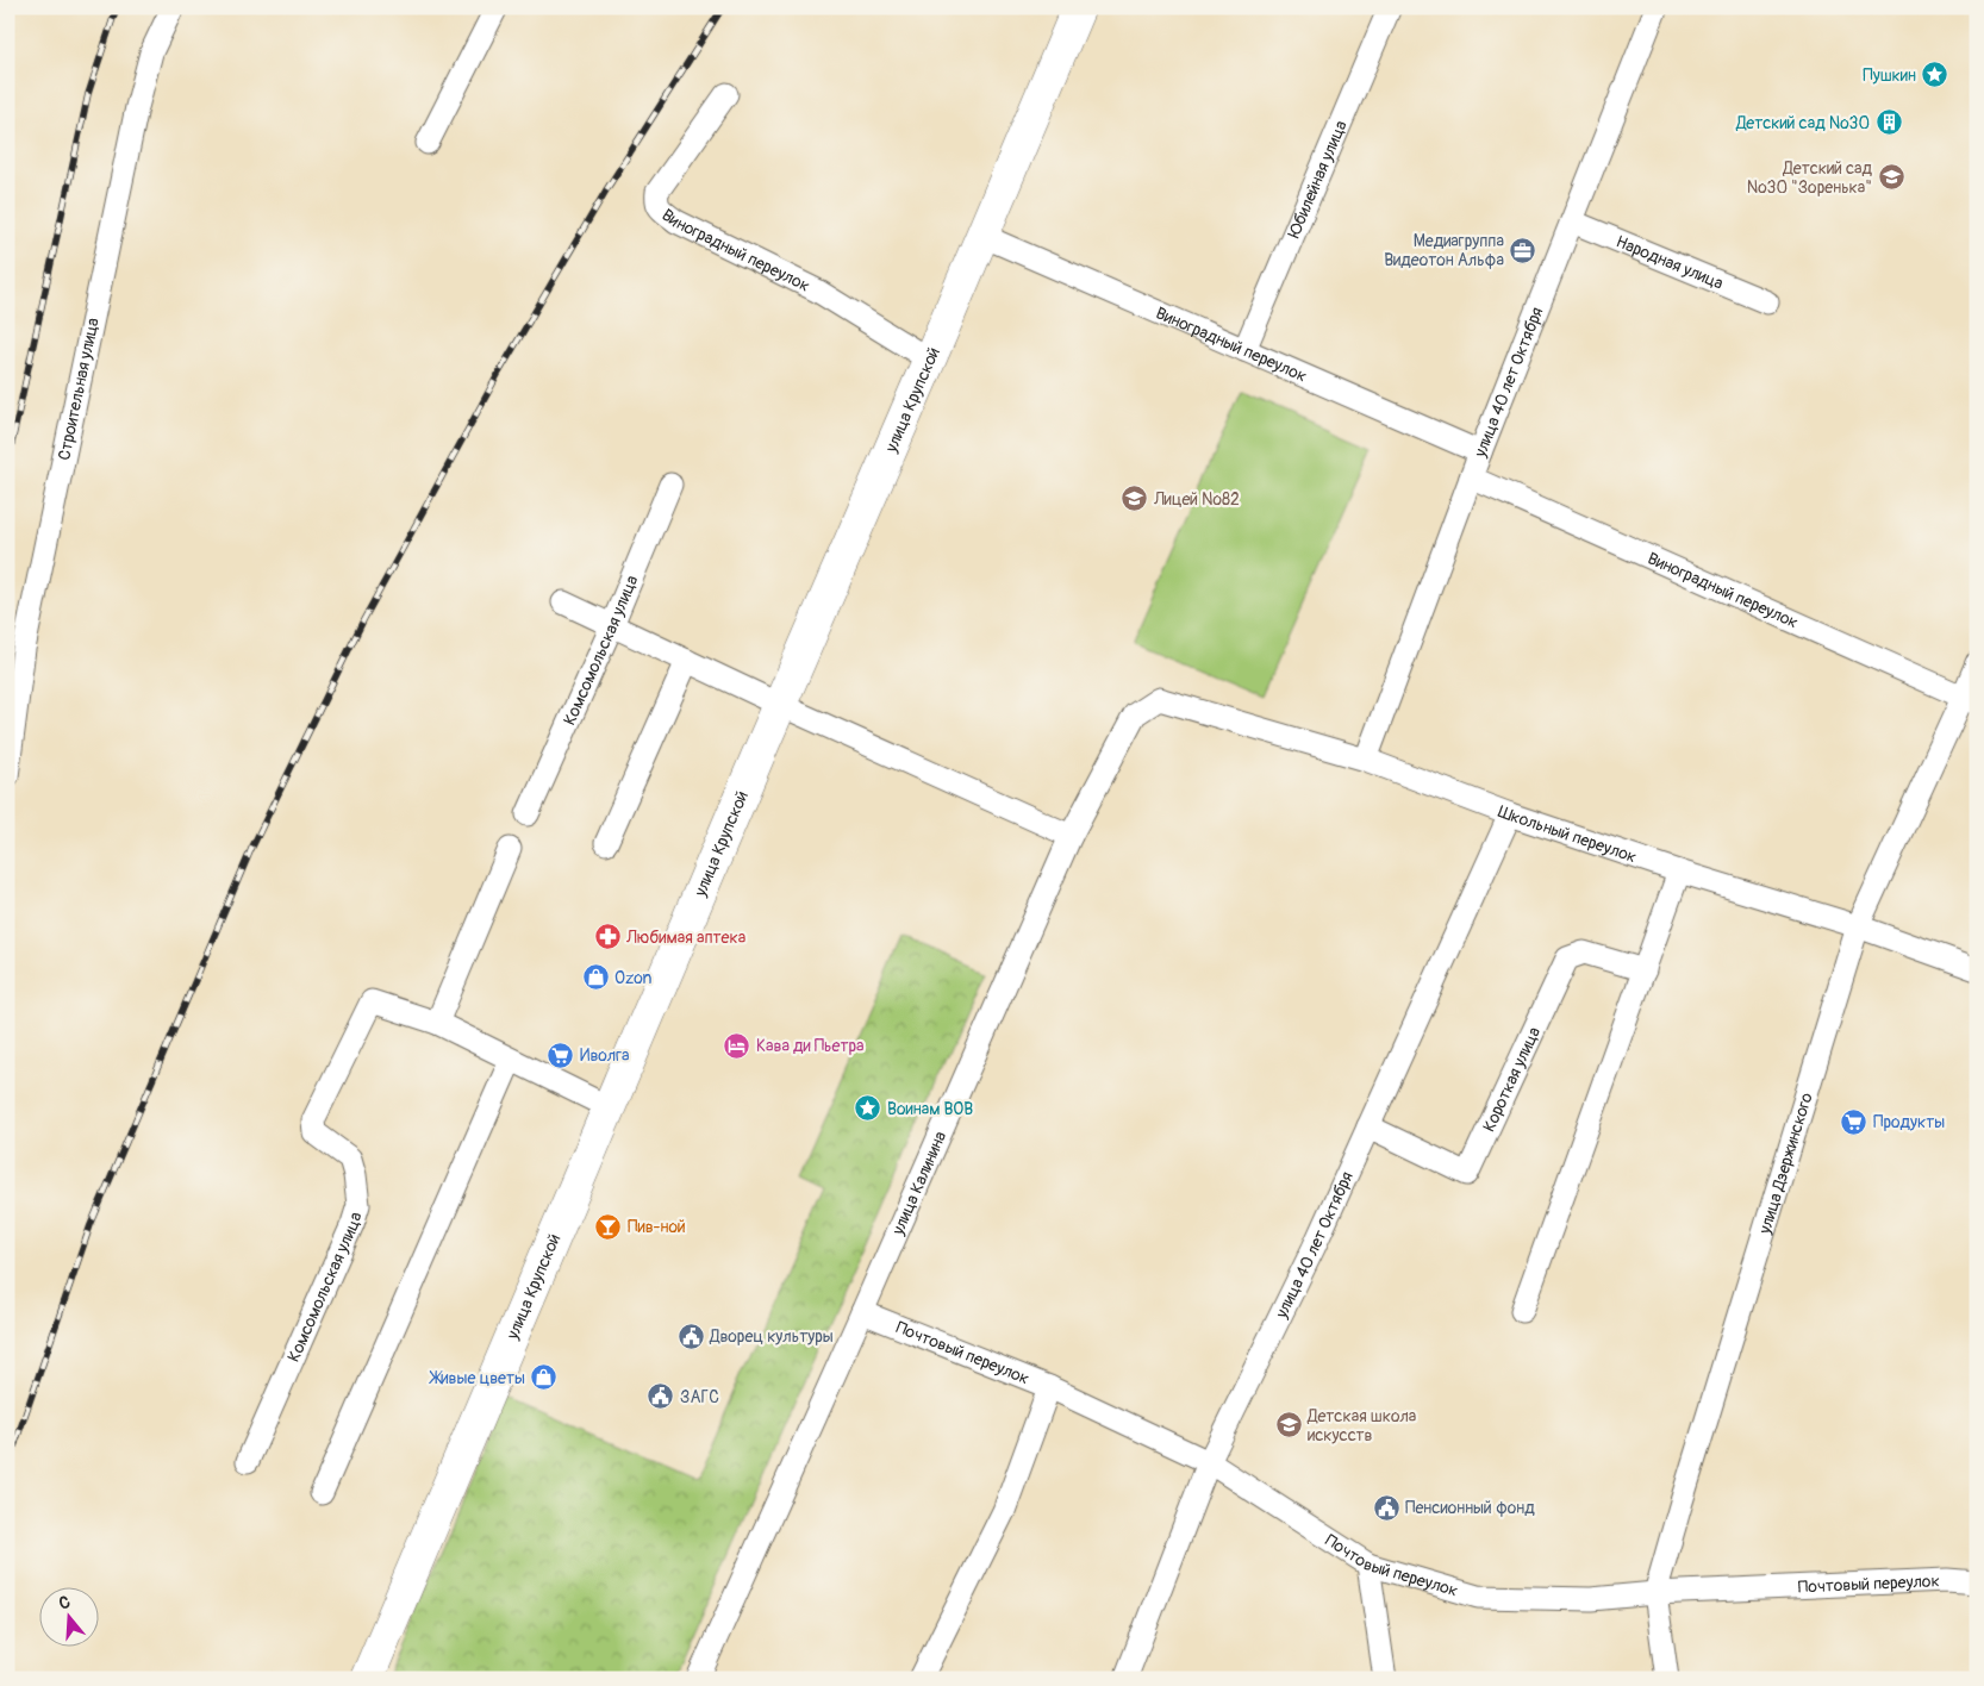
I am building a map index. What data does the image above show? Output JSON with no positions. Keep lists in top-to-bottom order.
{
  "streets": {
    "main road": ["улица Крупской"],
    "street": [
      "Юбилейная улица",
      "Виноградный переулок",
      "Народная улица",
      "улица 40 лет Октября",
      "Строительная улица",
      "Комсомольская улица",
      "Школьный переулок",
      "Короткая улица",
      "улица Дзержинского",
      "улица Калинина",
      "Почтовый переулок"
    ]
  },
  "crossings": [
    ["Юбилейная улица", "Виноградный переулок"],
    ["Виноградный переулок", "улица 40 лет Октября"],
    ["Виноградный переулок", "улица Крупской"],
    ["Виноградный переулок", "улица Дзержинского"],
    ["Народная улица", "улица 40 лет Октября"],
    ["улица 40 лет Октября", "Школьный переулок"],
    ["улица 40 лет Октября", "Короткая улица"],
    ["улица 40 лет Октября", "Почтовый переулок"],
    ["Школьный переулок", "улица Дзержинского"],
    ["Школьный переулок", "улица Калинина"],
    ["улица Дзержинского", "Почтовый переулок"],
    ["улица Калинина", "Почтовый переулок"]
  ],
  "places": {
    "place": ["Пушкин", "Воинам ВОВ"],
    "building": ["Детский сад №30"],
    "school or university": ["Детский сад №30 \"Зоренька\"", "Лицей №82", "Детская школа искусств"],
    "office": ["Медиагруппа Видеотон Альфа"],
    "pharmacy": ["Любимая аптека"],
    "shop": ["Ozon", "Живые цветы"],
    "hotel": ["Кава ди Пьетра"],
    "supermarket": ["Иволга", "Продукты"],
    "bar": ["Пив-ной"],
    "public building": ["Дворец культуры", "ЗАГС", "Пенсионный фонд"]
  },
  "north": "top"
}
